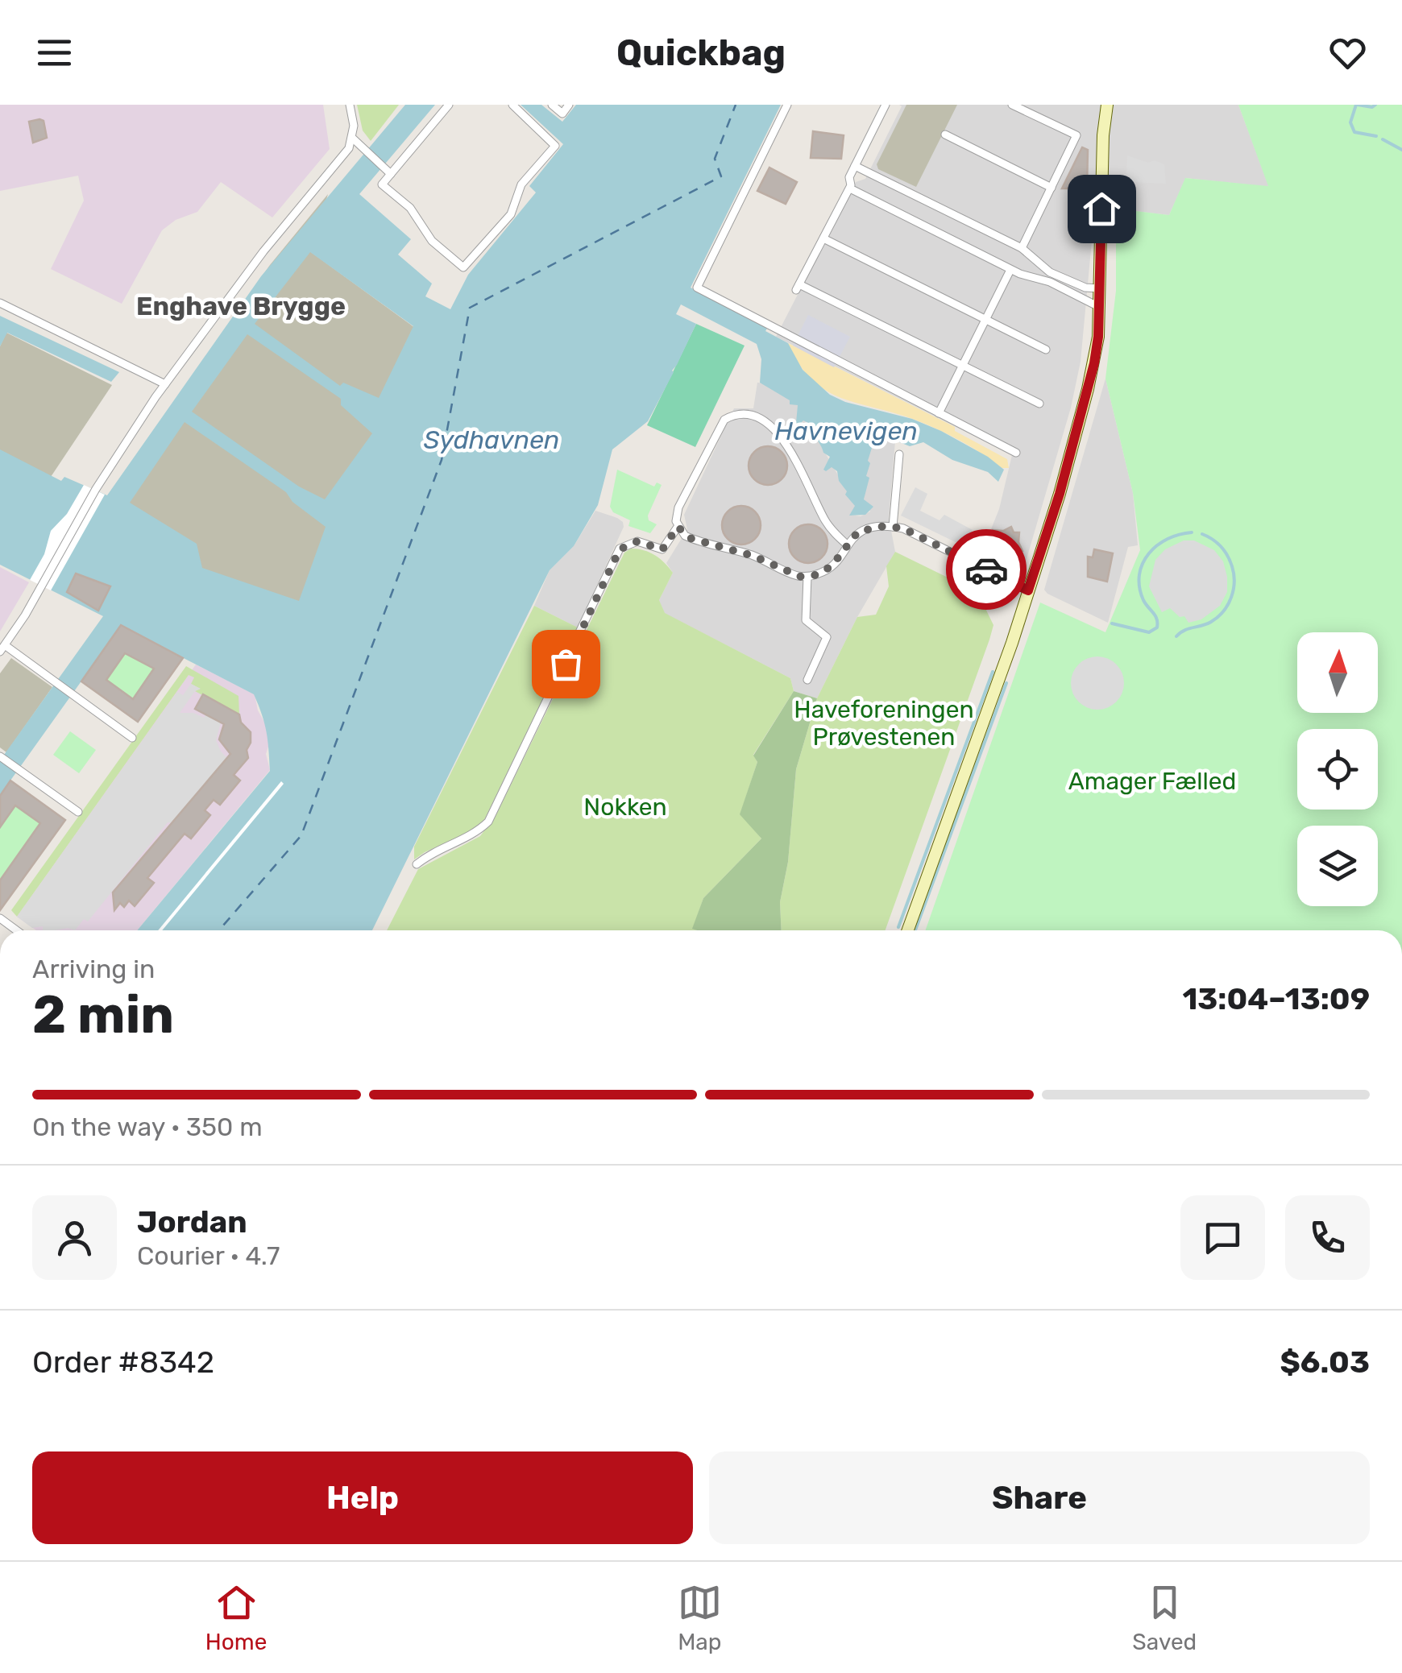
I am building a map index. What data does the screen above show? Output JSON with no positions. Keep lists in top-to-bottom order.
{
  "districts": ["Enghave Brygge"],
  "water": ["Havnevigen", "Sydhavnen"],
  "parks": ["Haveforeningen Prøvestenen", "Amager Fælled", "Nokken"],
  "north": "top",
  "page": {
    "header": "Quickbag",
    "heading": ["2 min", "Arriving in", "13:04–13:09"],
    "panel": [
      "Jordan",
      "Courier · 4.7",
      "Order #8342",
      "$6.03"
    ],
    "bar": "On the way · 350 m",
    "buttons": ["Help", "Share"],
    "tabs": ["Home", "Map", "Saved"]
  }
}
